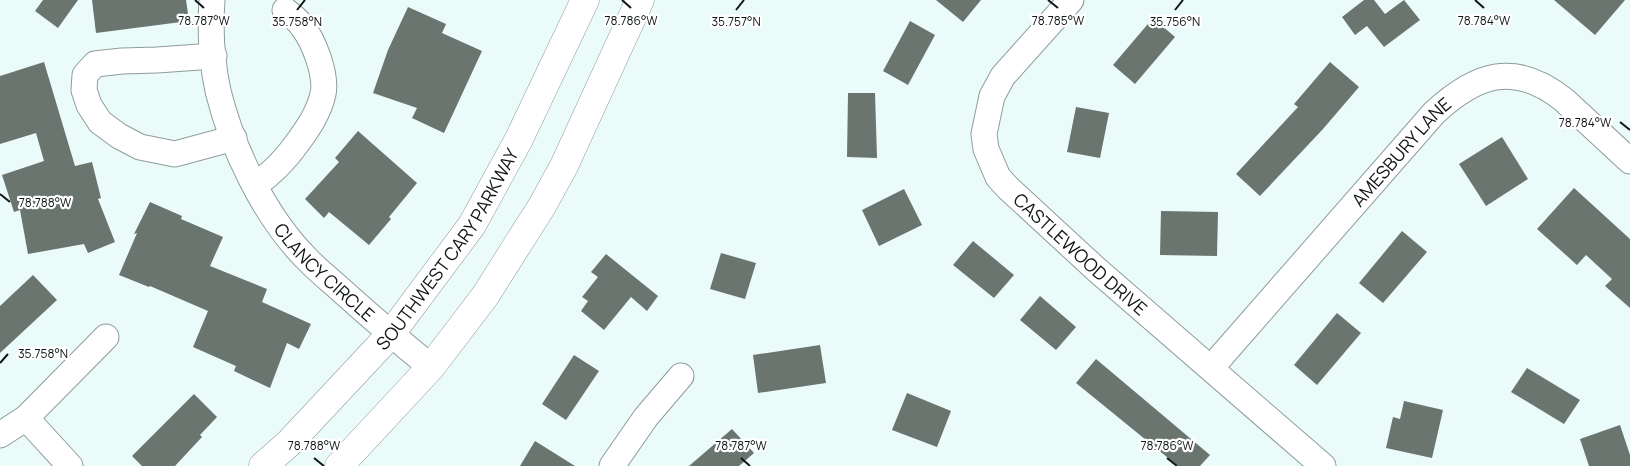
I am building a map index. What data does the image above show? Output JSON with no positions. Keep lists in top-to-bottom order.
{
  "streets": {
    "main road": ["SOUTHWEST CARY PARKWAY"],
    "street": ["AMESBURY LANE", "CASTLEWOOD DRIVE", "CLANCY CIRCLE"]
  },
  "crossings": [
    ["AMESBURY LANE", "CASTLEWOOD DRIVE"],
    ["SOUTHWEST CARY PARKWAY", "CLANCY CIRCLE"]
  ],
  "coordinates": [
    "78.787°W",
    "78.786°W",
    "78.785°W",
    "78.784°W",
    "35.758°N",
    "35.757°N",
    "35.756°N",
    "78.788°W"
  ]
}
